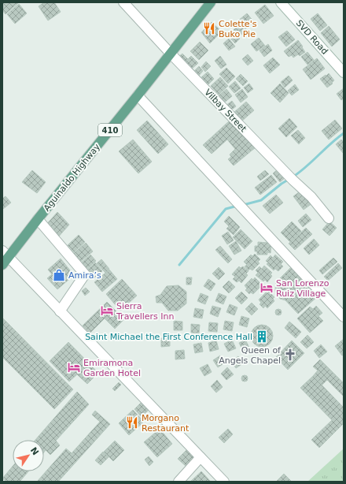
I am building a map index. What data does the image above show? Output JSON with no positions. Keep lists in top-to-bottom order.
{
  "streets": {
    "main road": ["410", "Aguinaldo Highway"],
    "street": ["SVD Road", "Vilbay Street"]
  },
  "crossings": [
    ["Vilbay Street", "Aguinaldo Highway"]
  ],
  "places": {
    "restaurant": ["Colette's Buko Pie", "Morgano Restaurant"],
    "shop": ["Amira’s"],
    "hotel": ["San Lorenzo Ruiz Village", "Sierra Travellers Inn", "Emiramona Garden Hotel"],
    "building": ["Saint Michael the First Conference Hall"],
    "church": ["Queen of Angels Chapel"]
  },
  "north": "top right"
}
